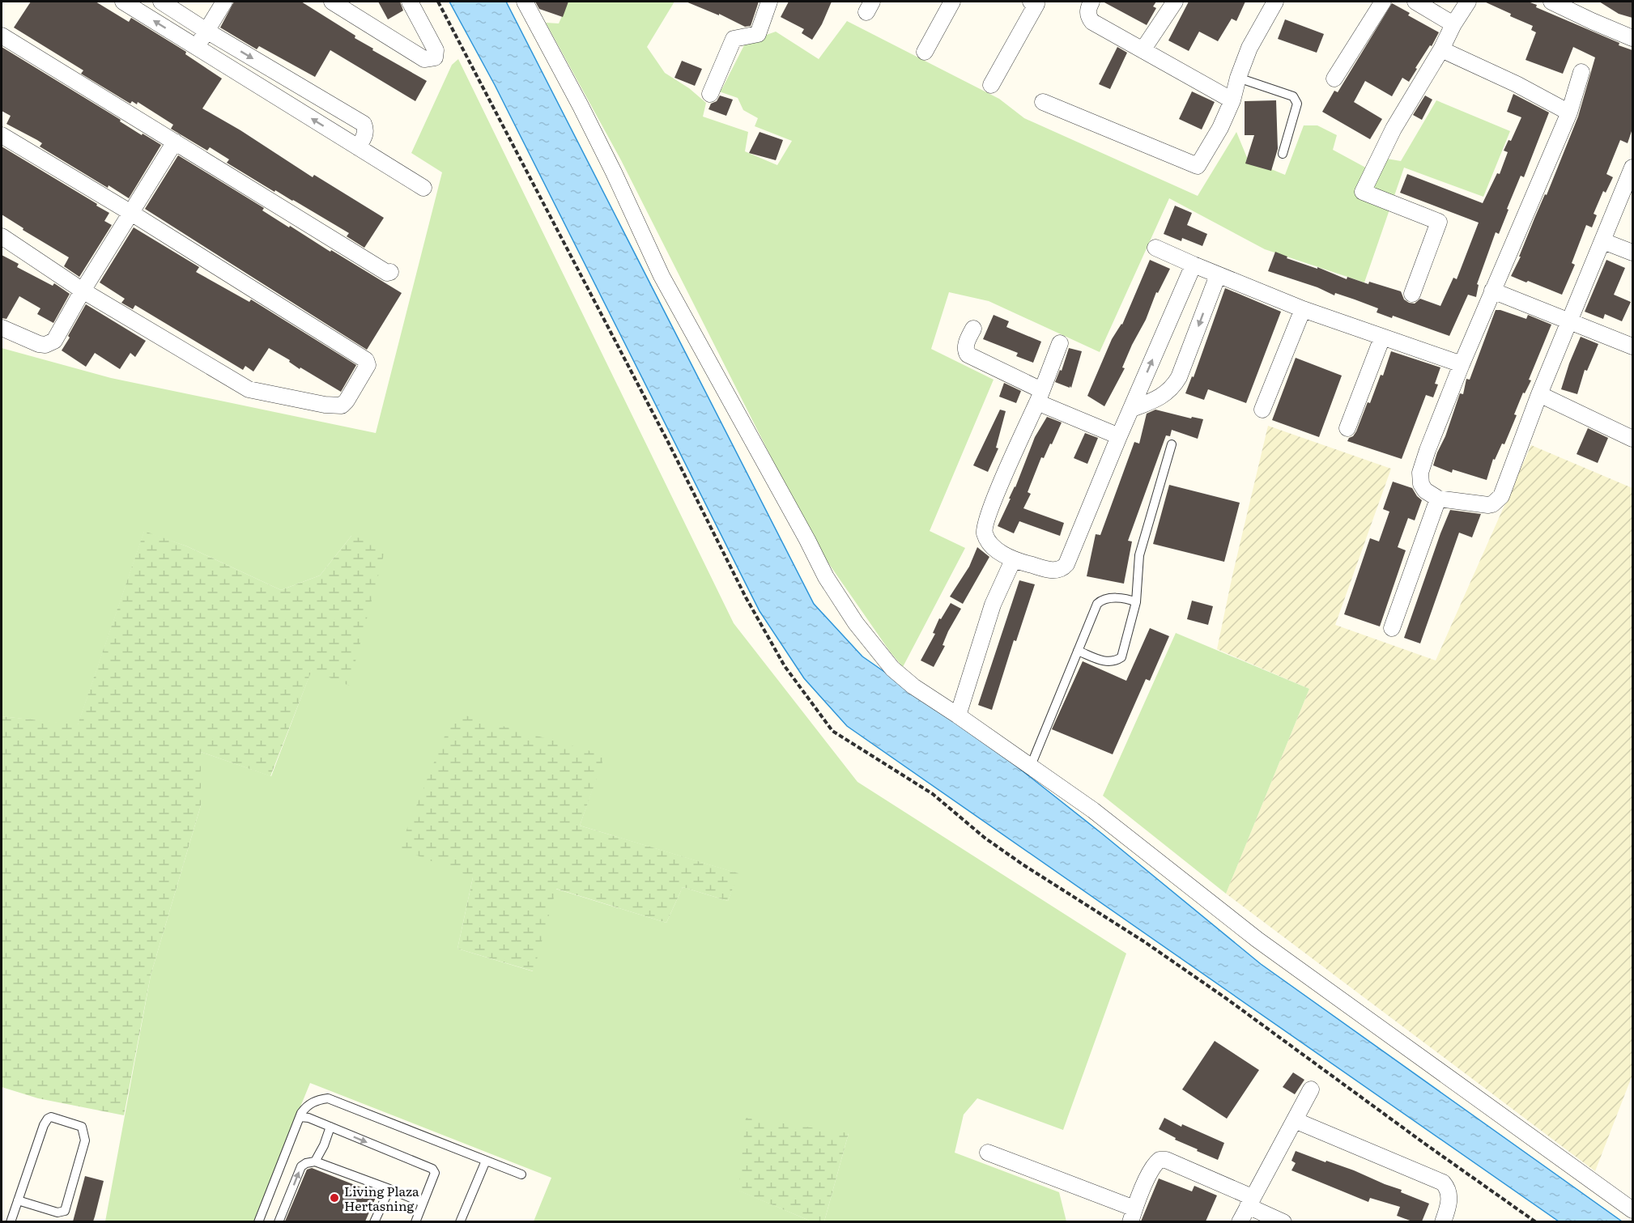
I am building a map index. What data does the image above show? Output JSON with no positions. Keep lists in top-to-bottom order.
{
  "places": ["Living Plaza Hertasning"]
}
